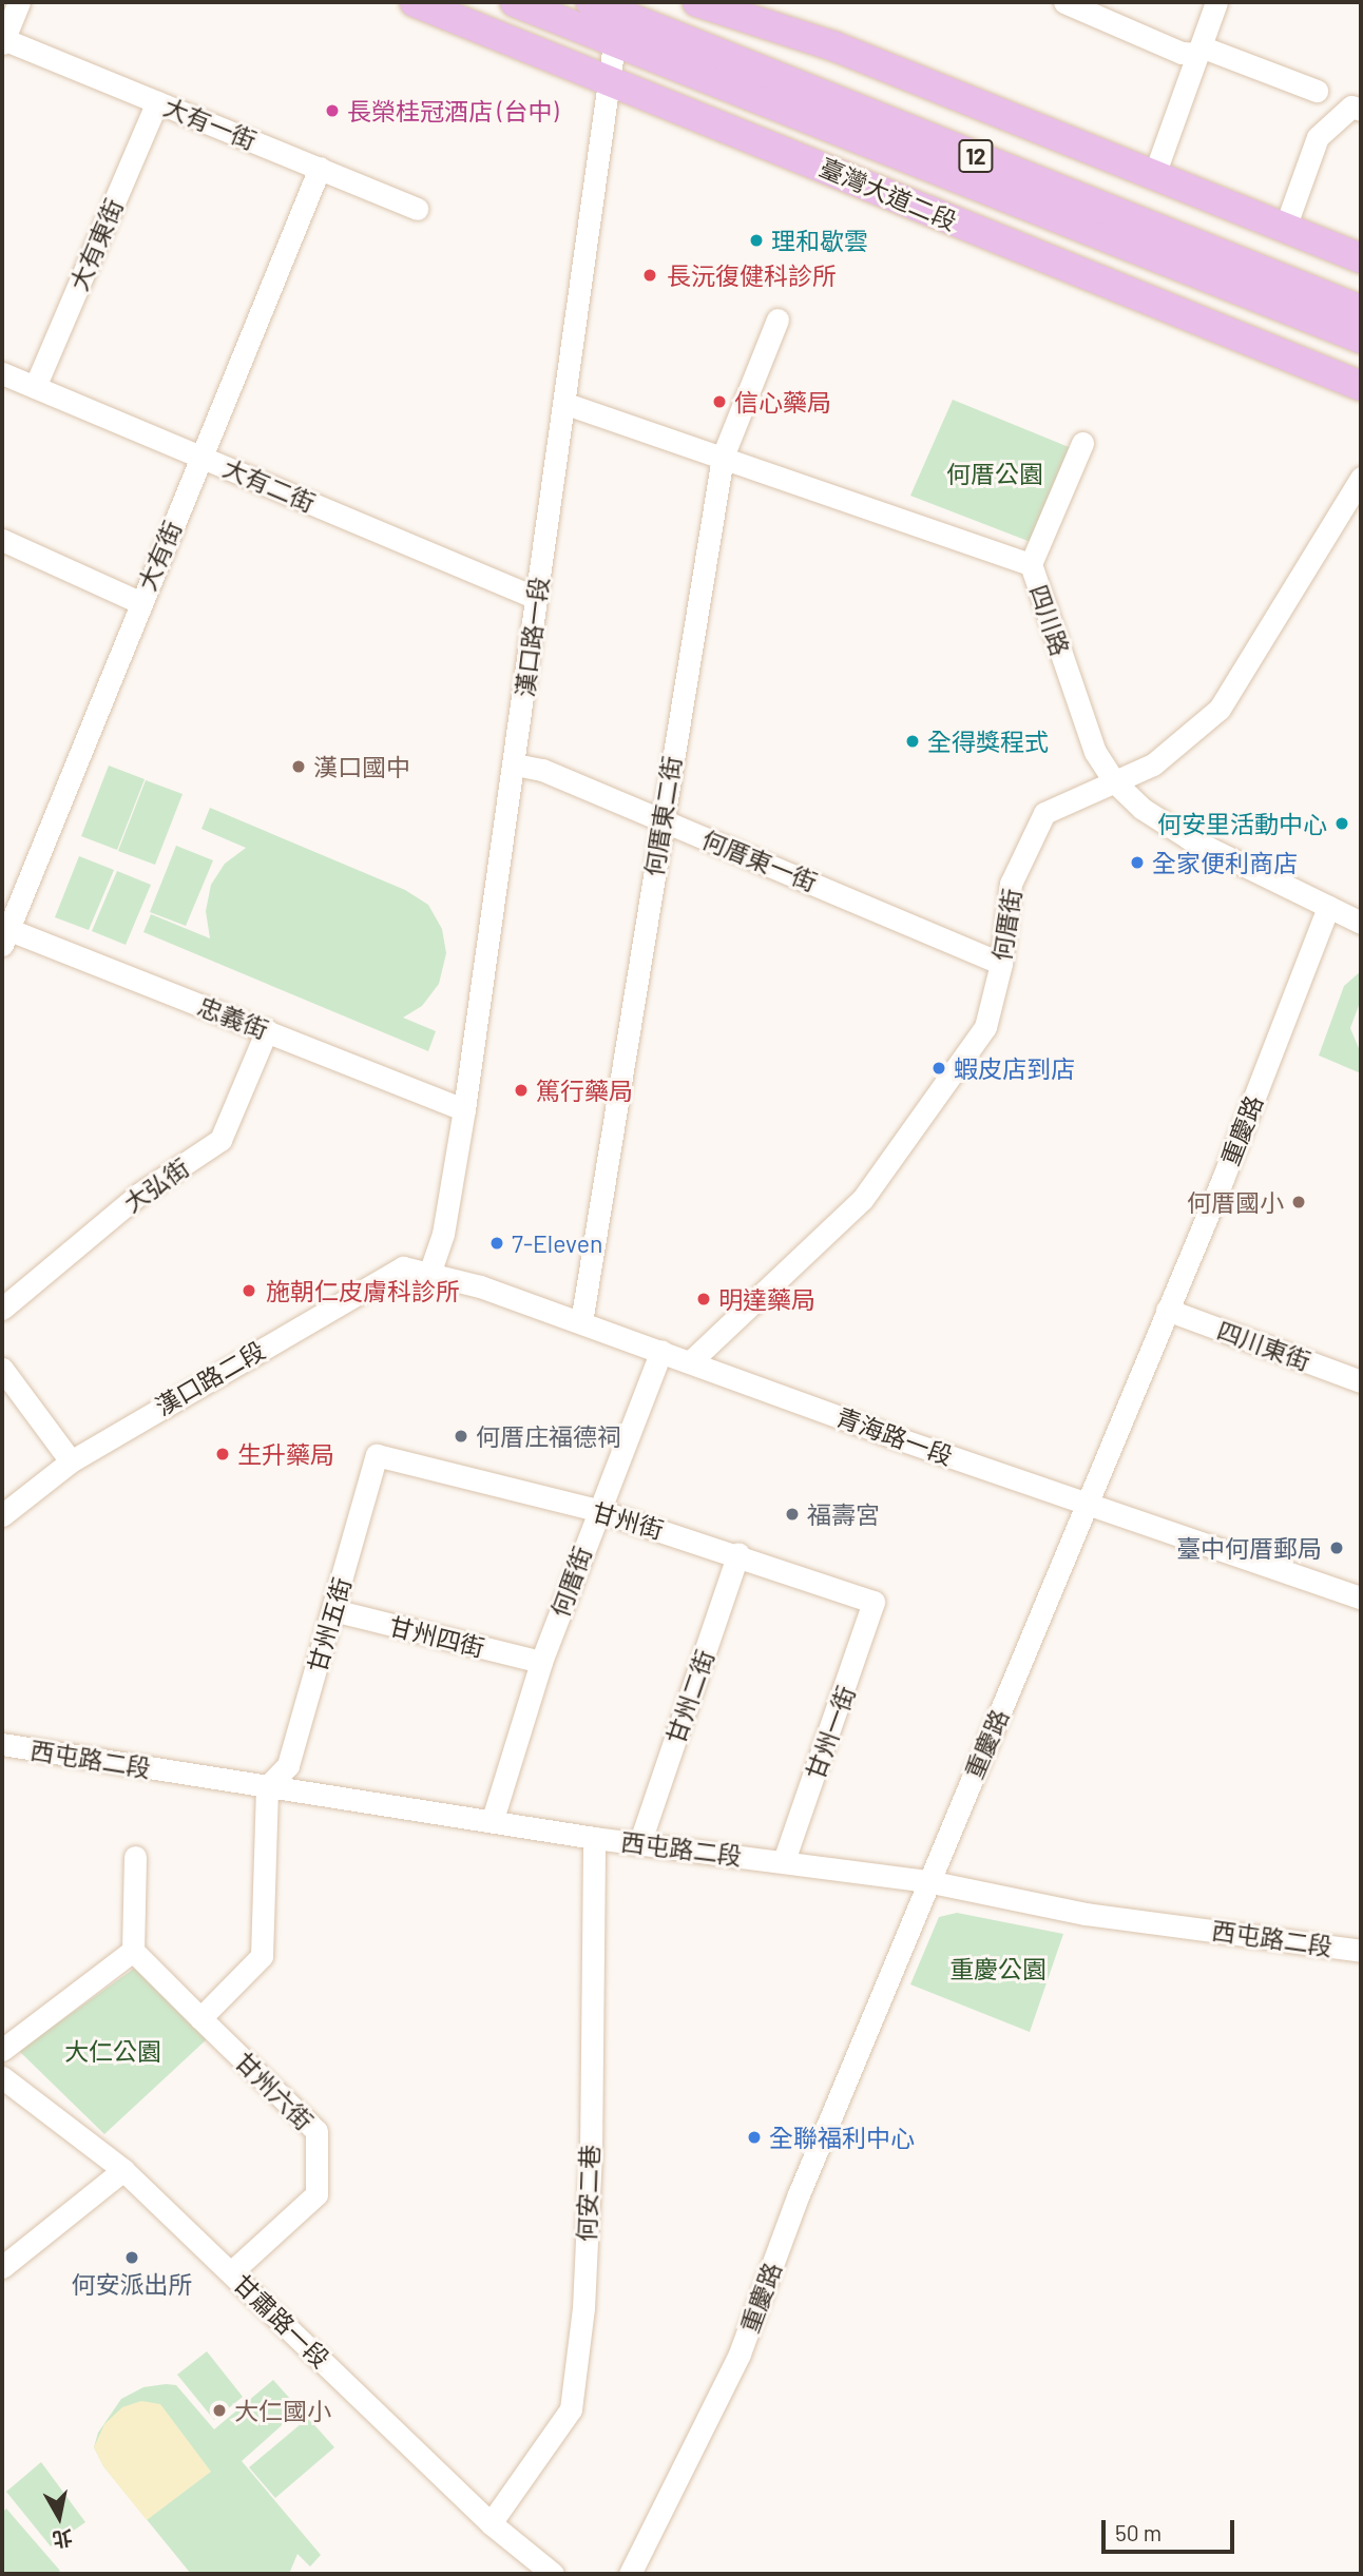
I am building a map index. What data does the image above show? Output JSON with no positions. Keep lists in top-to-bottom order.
{
  "streets": {
    "main road": ["12", "臺灣大道二段"],
    "street": [
      "大有一街",
      "大有東街",
      "大有二街",
      "大有街",
      "四川路",
      "漢口路一段",
      "何厝東二街",
      "何厝東一街",
      "何厝街",
      "忠義街",
      "重慶路",
      "大弘街",
      "四川東街",
      "漢口路二段",
      "青海路一段",
      "甘州街",
      "甘州五街",
      "甘州四街",
      "甘州二街",
      "甘州一街",
      "西屯路二段",
      "甘州六街",
      "何安二巷",
      "甘肅路一段"
    ]
  },
  "crossings": [
    ["大有一街", "大有東街"],
    ["大有一街", "大有街"],
    ["12", "漢口路一段"],
    ["臺灣大道二段", "漢口路一段"],
    ["大有東街", "大有二街"],
    ["大有二街", "大有街"],
    ["大有二街", "漢口路一段"],
    ["大有街", "忠義街"],
    ["四川路", "漢口路一段"],
    ["四川路", "何厝東二街"],
    ["四川路", "何厝街"],
    ["四川路", "重慶路"],
    ["漢口路一段", "何厝東一街"],
    ["漢口路一段", "忠義街"],
    ["漢口路一段", "漢口路二段"],
    ["漢口路一段", "青海路一段"],
    ["何厝東二街", "何厝東一街"],
    ["何厝東二街", "青海路一段"],
    ["何厝東一街", "何厝街"],
    ["何厝街", "青海路一段"],
    ["何厝街", "甘州街"],
    ["何厝街", "甘州四街"],
    ["何厝街", "西屯路二段"],
    ["忠義街", "大弘街"],
    ["重慶路", "四川東街"],
    ["重慶路", "青海路一段"],
    ["重慶路", "西屯路二段"],
    ["漢口路二段", "青海路一段"],
    ["甘州街", "甘州五街"],
    ["甘州街", "甘州二街"],
    ["甘州街", "甘州一街"],
    ["甘州五街", "甘州四街"],
    ["甘州五街", "西屯路二段"],
    ["甘州二街", "西屯路二段"],
    ["甘州一街", "西屯路二段"],
    ["西屯路二段", "何安二巷"],
    ["甘州六街", "甘肅路一段"],
    ["何安二巷", "甘肅路一段"]
  ],
  "parks": ["何厝公園", "重慶公園", "大仁公園"],
  "places": [
    "長榮桂冠酒店 (台中)",
    "理和歇雲",
    "長沅復健科診所",
    "信心藥局",
    "全得獎程式",
    "漢口國中",
    "何安里活動中心",
    "全家便利商店",
    "蝦皮店到店",
    "篤行藥局",
    "何厝國小",
    "7-Eleven",
    "施朝仁皮膚科診所",
    "明達藥局",
    "何厝庄福德祠",
    "生升藥局",
    "福壽宮",
    "臺中何厝郵局",
    "全聯福利中心",
    "何安派出所",
    "大仁國小"
  ],
  "scale_bar": "50 m",
  "north": "bottom"
}
